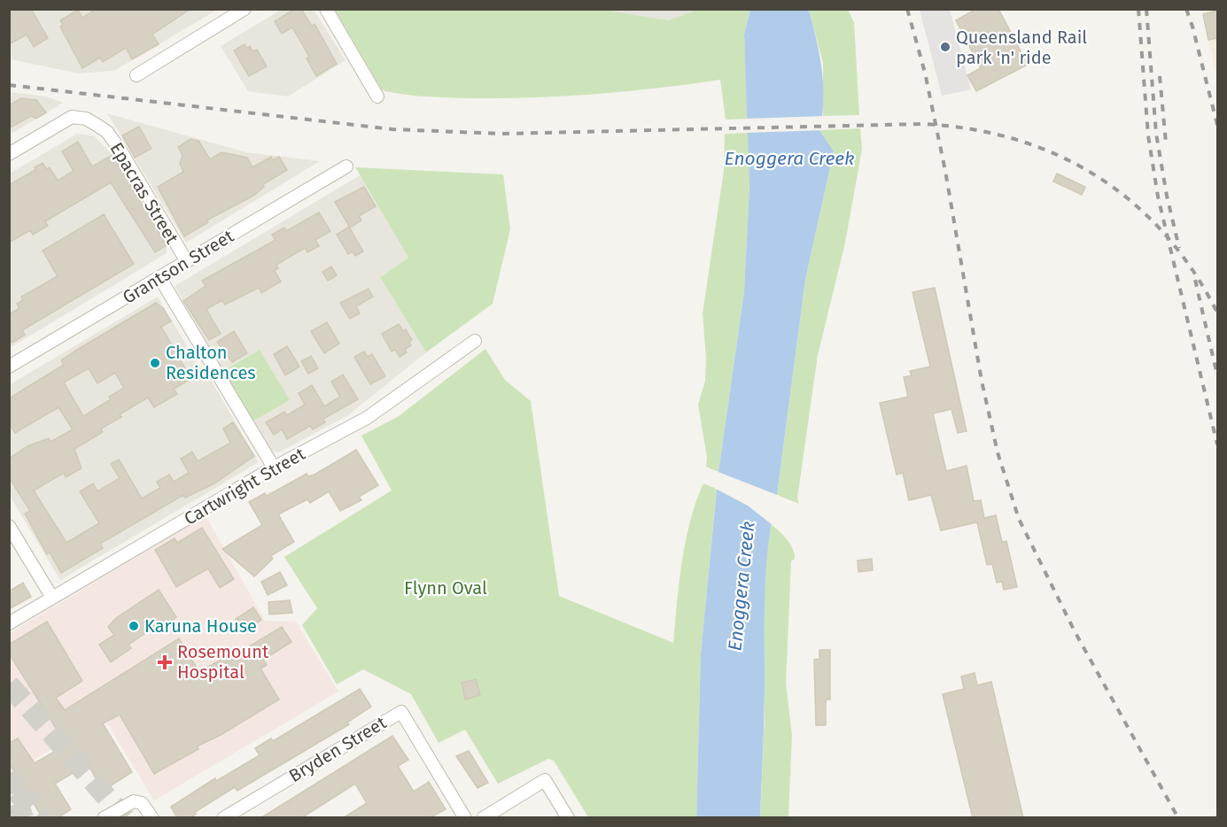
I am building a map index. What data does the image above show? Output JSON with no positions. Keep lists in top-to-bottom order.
{
  "streets": {
    "street": [
      "Epacras Street",
      "Grantson Street",
      "Cartwright Street",
      "Bryden Street"
    ]
  },
  "crossings": [
    ["Epacras Street", "Grantson Street"]
  ],
  "water": ["Enoggera Creek"],
  "parks": ["Flynn Oval"],
  "places": {
    "other": ["Queensland Rail park 'n' ride", "Chalton Residences", "Karuna House"],
    "health": ["Rosemount Hospital"]
  }
}
